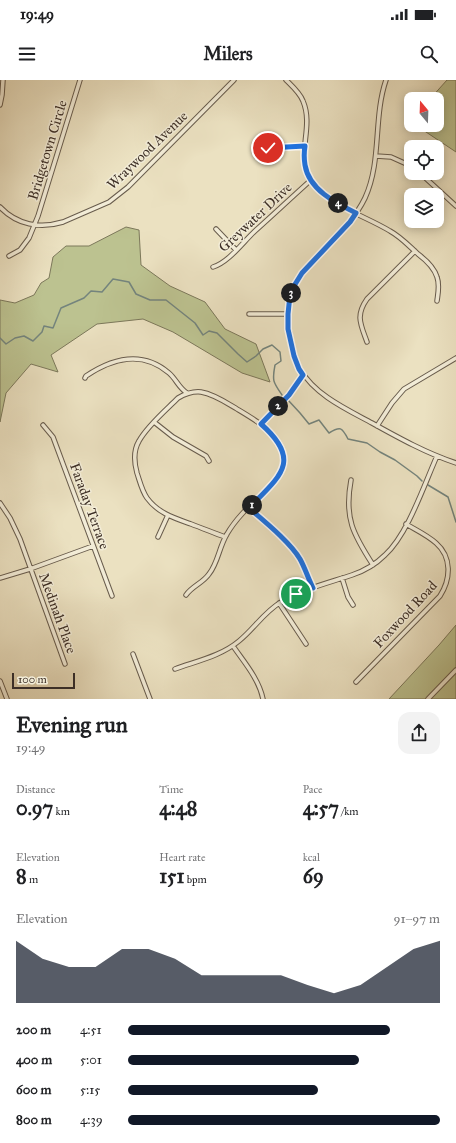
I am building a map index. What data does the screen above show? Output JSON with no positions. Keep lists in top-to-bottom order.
{
  "streets": {
    "street": [
      "Bridgetown Circle",
      "Wraywood Avenue",
      "Greywater Drive",
      "Faraday Terrace",
      "Medinah Place",
      "Foxwood Road"
    ]
  },
  "crossings": [
    ["Bridgetown Circle", "Wraywood Avenue"]
  ],
  "scale_bar": "100 m",
  "north": "top",
  "page": {
    "status": "19:49",
    "header": "Milers",
    "pins": [
      "4",
      "3",
      "2",
      "1"
    ],
    "scale": "100 m",
    "heading": ["Evening run", "19:49"],
    "stats": [
      ["Distance", "0.97 km"],
      ["Time", "4:48"],
      ["Pace", "4:57 /km"],
      ["Elevation", "8 m"],
      ["Heart rate", "151 bpm"],
      ["kcal", "69"]
    ],
    "chart": ["Elevation", "91–97 m"],
    "list": [
      {
        "name": "200 m",
        "note": "4:51"
      },
      {
        "name": "400 m",
        "note": "5:01"
      },
      {
        "name": "600 m",
        "note": "5:15"
      },
      {
        "name": "800 m",
        "note": "4:39"
      }
    ]
  }
}
